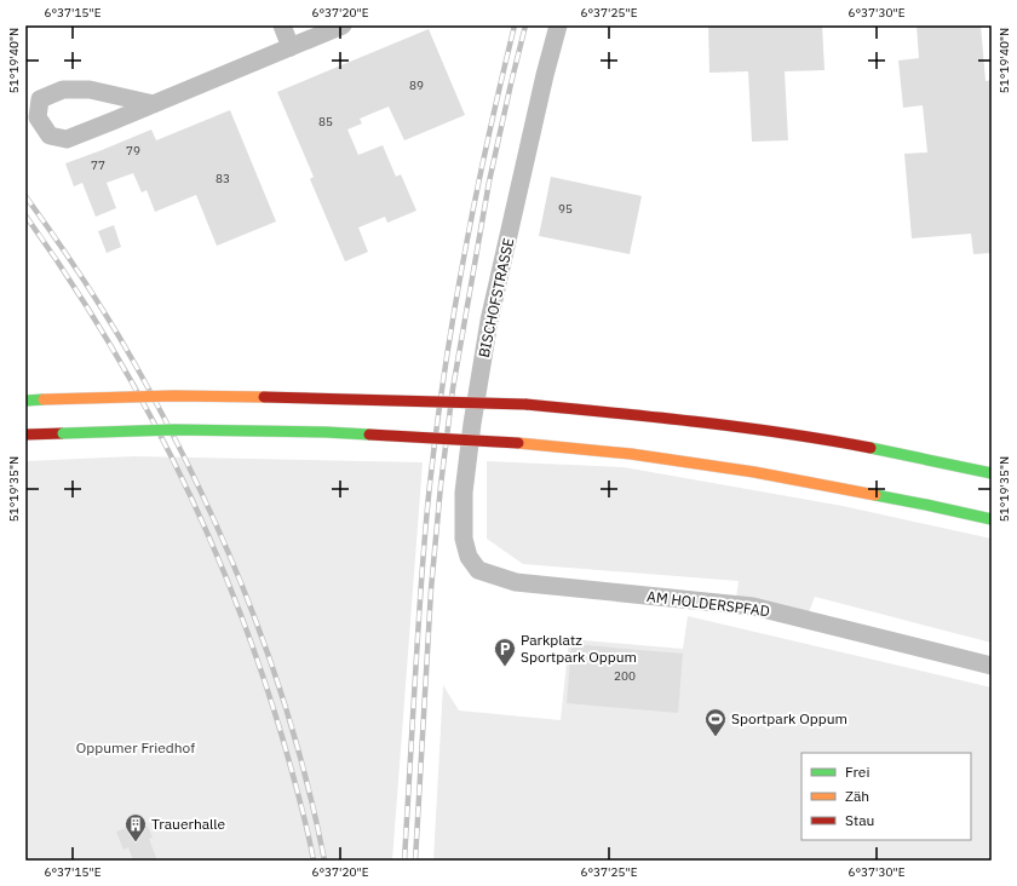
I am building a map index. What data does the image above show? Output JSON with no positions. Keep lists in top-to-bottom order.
{
  "streets": {
    "street": ["BISCHOFSTRASSE", "AM HOLDERSPFAD"]
  },
  "crossings": [
    ["BISCHOFSTRASSE", "AM HOLDERSPFAD"]
  ],
  "parks": ["Oppumer Friedhof"],
  "places": {
    "parking": ["Parkplatz Sportpark Oppum"],
    "sports": ["Sportpark Oppum"],
    "building": ["Trauerhalle"]
  },
  "house_numbers": [
    "89",
    "85",
    "79",
    "77",
    "83",
    "95",
    "200"
  ],
  "legend": ["Frei", "Zäh", "Stau"],
  "coordinates": [
    "6°37'15\"E",
    "6°37'20\"E",
    "6°37'25\"E",
    "6°37'30\"E",
    "51°19'40\"N",
    "51°19'35\"N"
  ]
}
